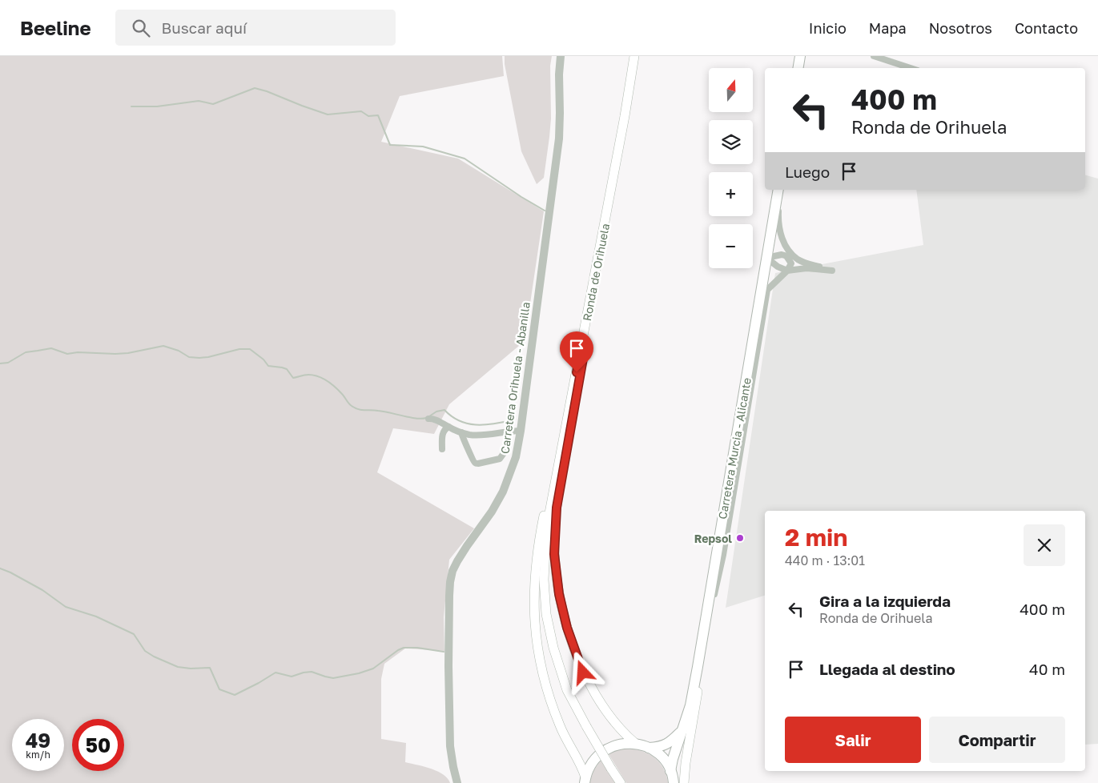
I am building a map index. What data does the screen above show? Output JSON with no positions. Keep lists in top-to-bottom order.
{
  "streets": {
    "highway": ["Carretera Murcia - Alicante"],
    "main road": ["Ronda de Orihuela"],
    "street": ["Carretera Orihuela - Abanilla"]
  },
  "places": ["Repsol"],
  "north": "top",
  "page": {
    "header": "Beeline",
    "search": "Buscar aquí",
    "nav": [
      "Inicio",
      "Mapa",
      "Nosotros",
      "Contacto"
    ],
    "map_buttons": ["+", "−"],
    "turn": ["400 m", "Ronda de Orihuela"],
    "then": "Luego",
    "heading": ["2 min", "440 m · 13:01"],
    "list": [
      {
        "name": "Gira a la izquierda",
        "note": "Ronda de Orihuela",
        "value": "400 m"
      },
      {
        "name": "Llegada al destino",
        "value": "40 m"
      }
    ],
    "buttons": ["Salir", "Compartir"],
    "speed": "49 km/h",
    "limit": "50"
  }
}
